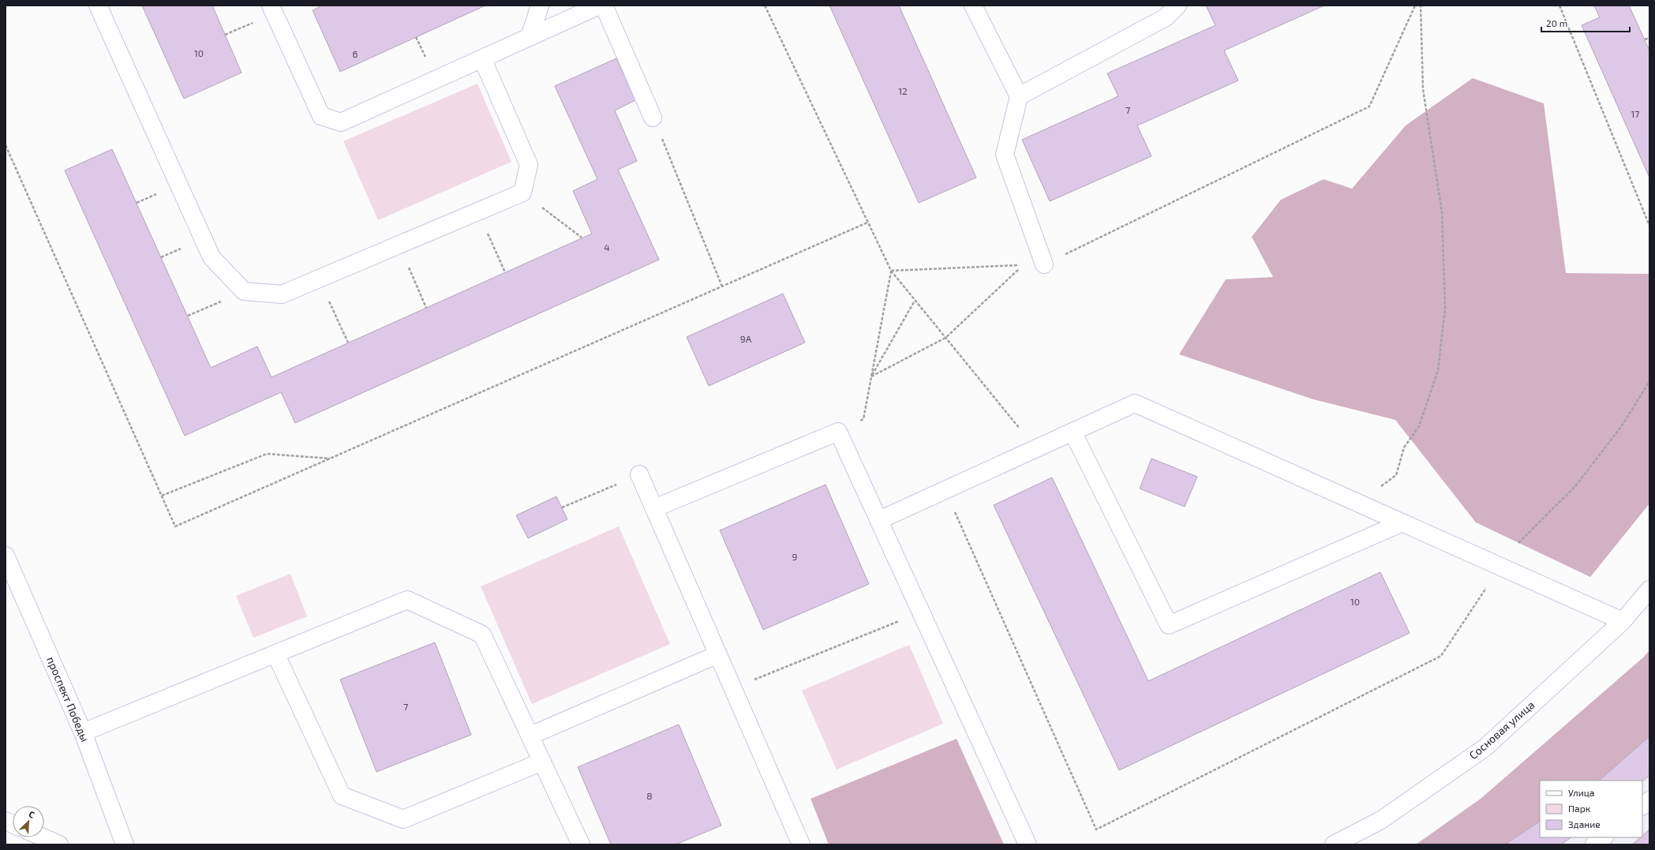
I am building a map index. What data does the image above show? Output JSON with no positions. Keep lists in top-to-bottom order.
{
  "streets": {
    "street": ["проспект Победы", "Сосновая улица"]
  },
  "house_numbers": [
    "10",
    "6",
    "12",
    "7",
    "17",
    "4",
    "9А",
    "9",
    "10",
    "7",
    "8"
  ],
  "legend": ["Улица", "Парк", "Здание"],
  "scale_bar": "20 m",
  "north": "top right"
}
